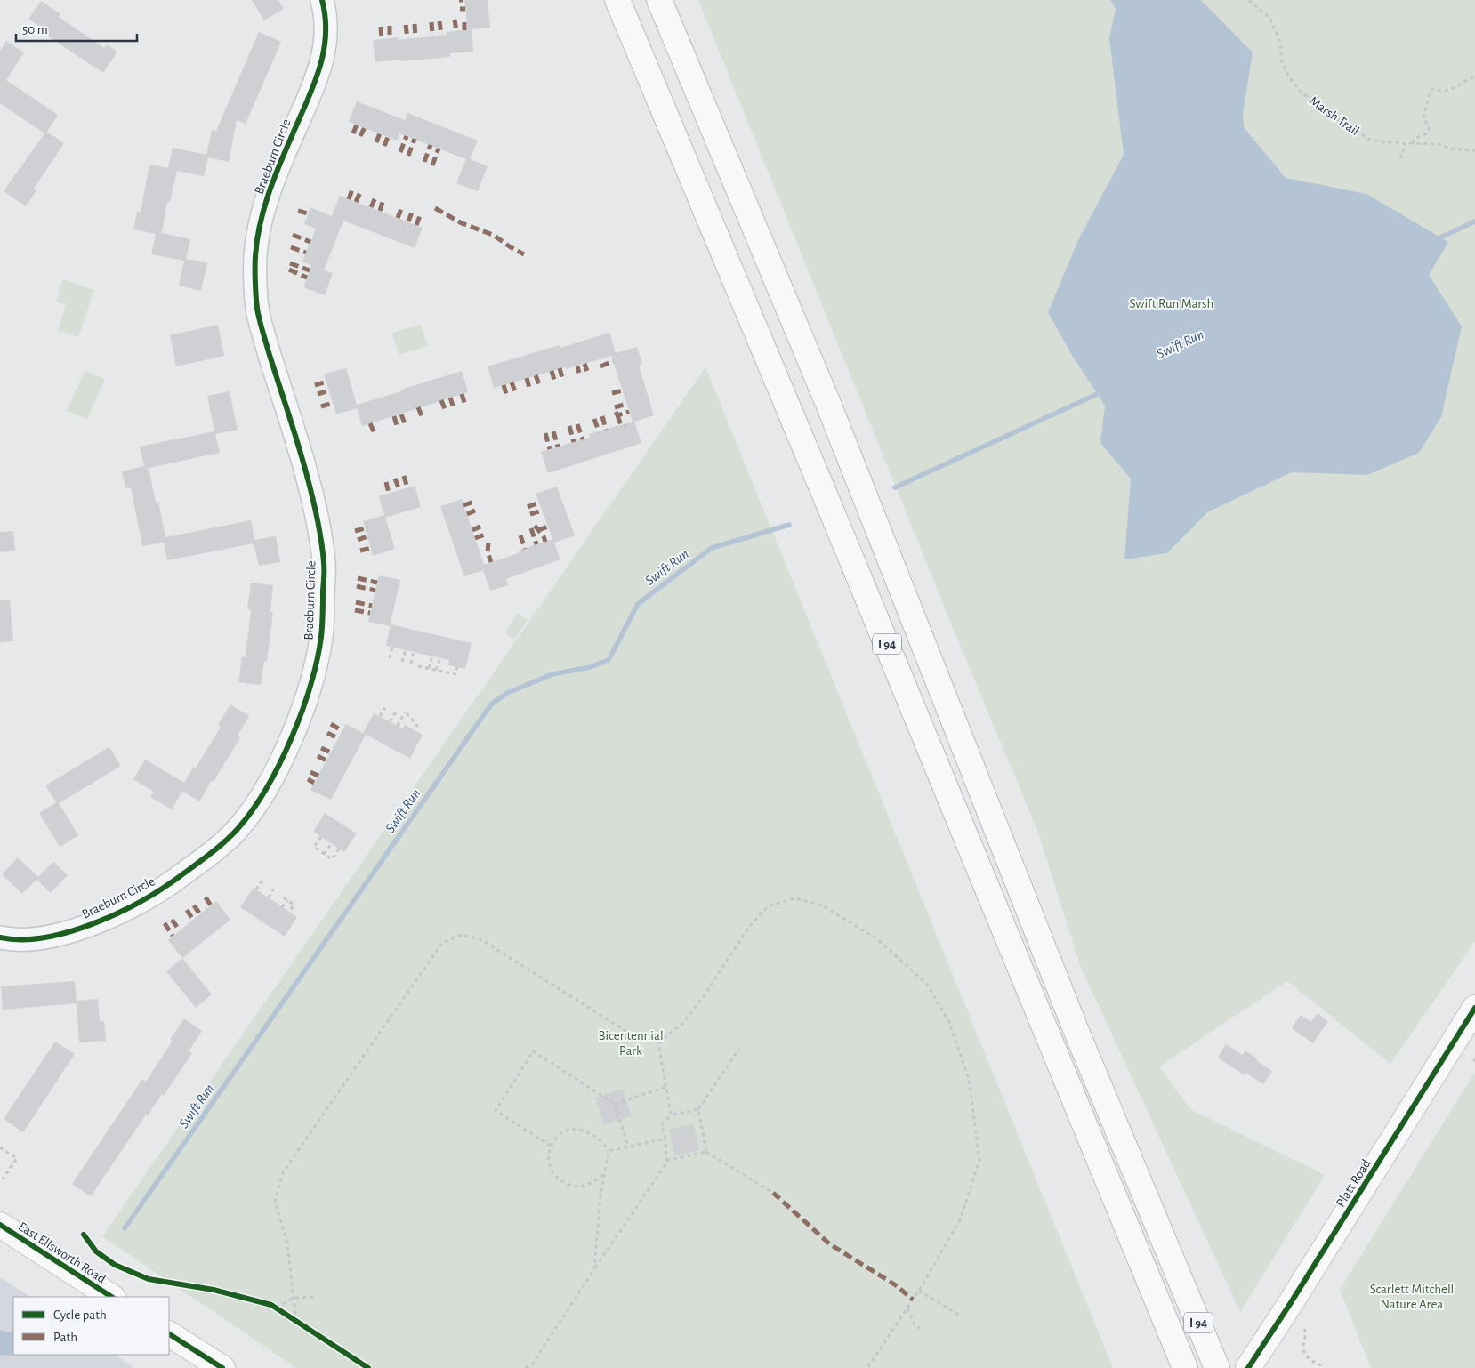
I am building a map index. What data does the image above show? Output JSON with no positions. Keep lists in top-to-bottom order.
{
  "streets": {
    "main road": ["I 94", "Platt Road", "East Ellsworth Road"],
    "street": ["Braeburn Circle"],
    "path": ["Marsh Trail"]
  },
  "water": ["Swift Run"],
  "parks": ["Swift Run Marsh", "Bicentennial Park", "Scarlett Mitchell Nature Area"],
  "legend": ["Cycle path", "Path"],
  "scale_bar": "50 m"
}
